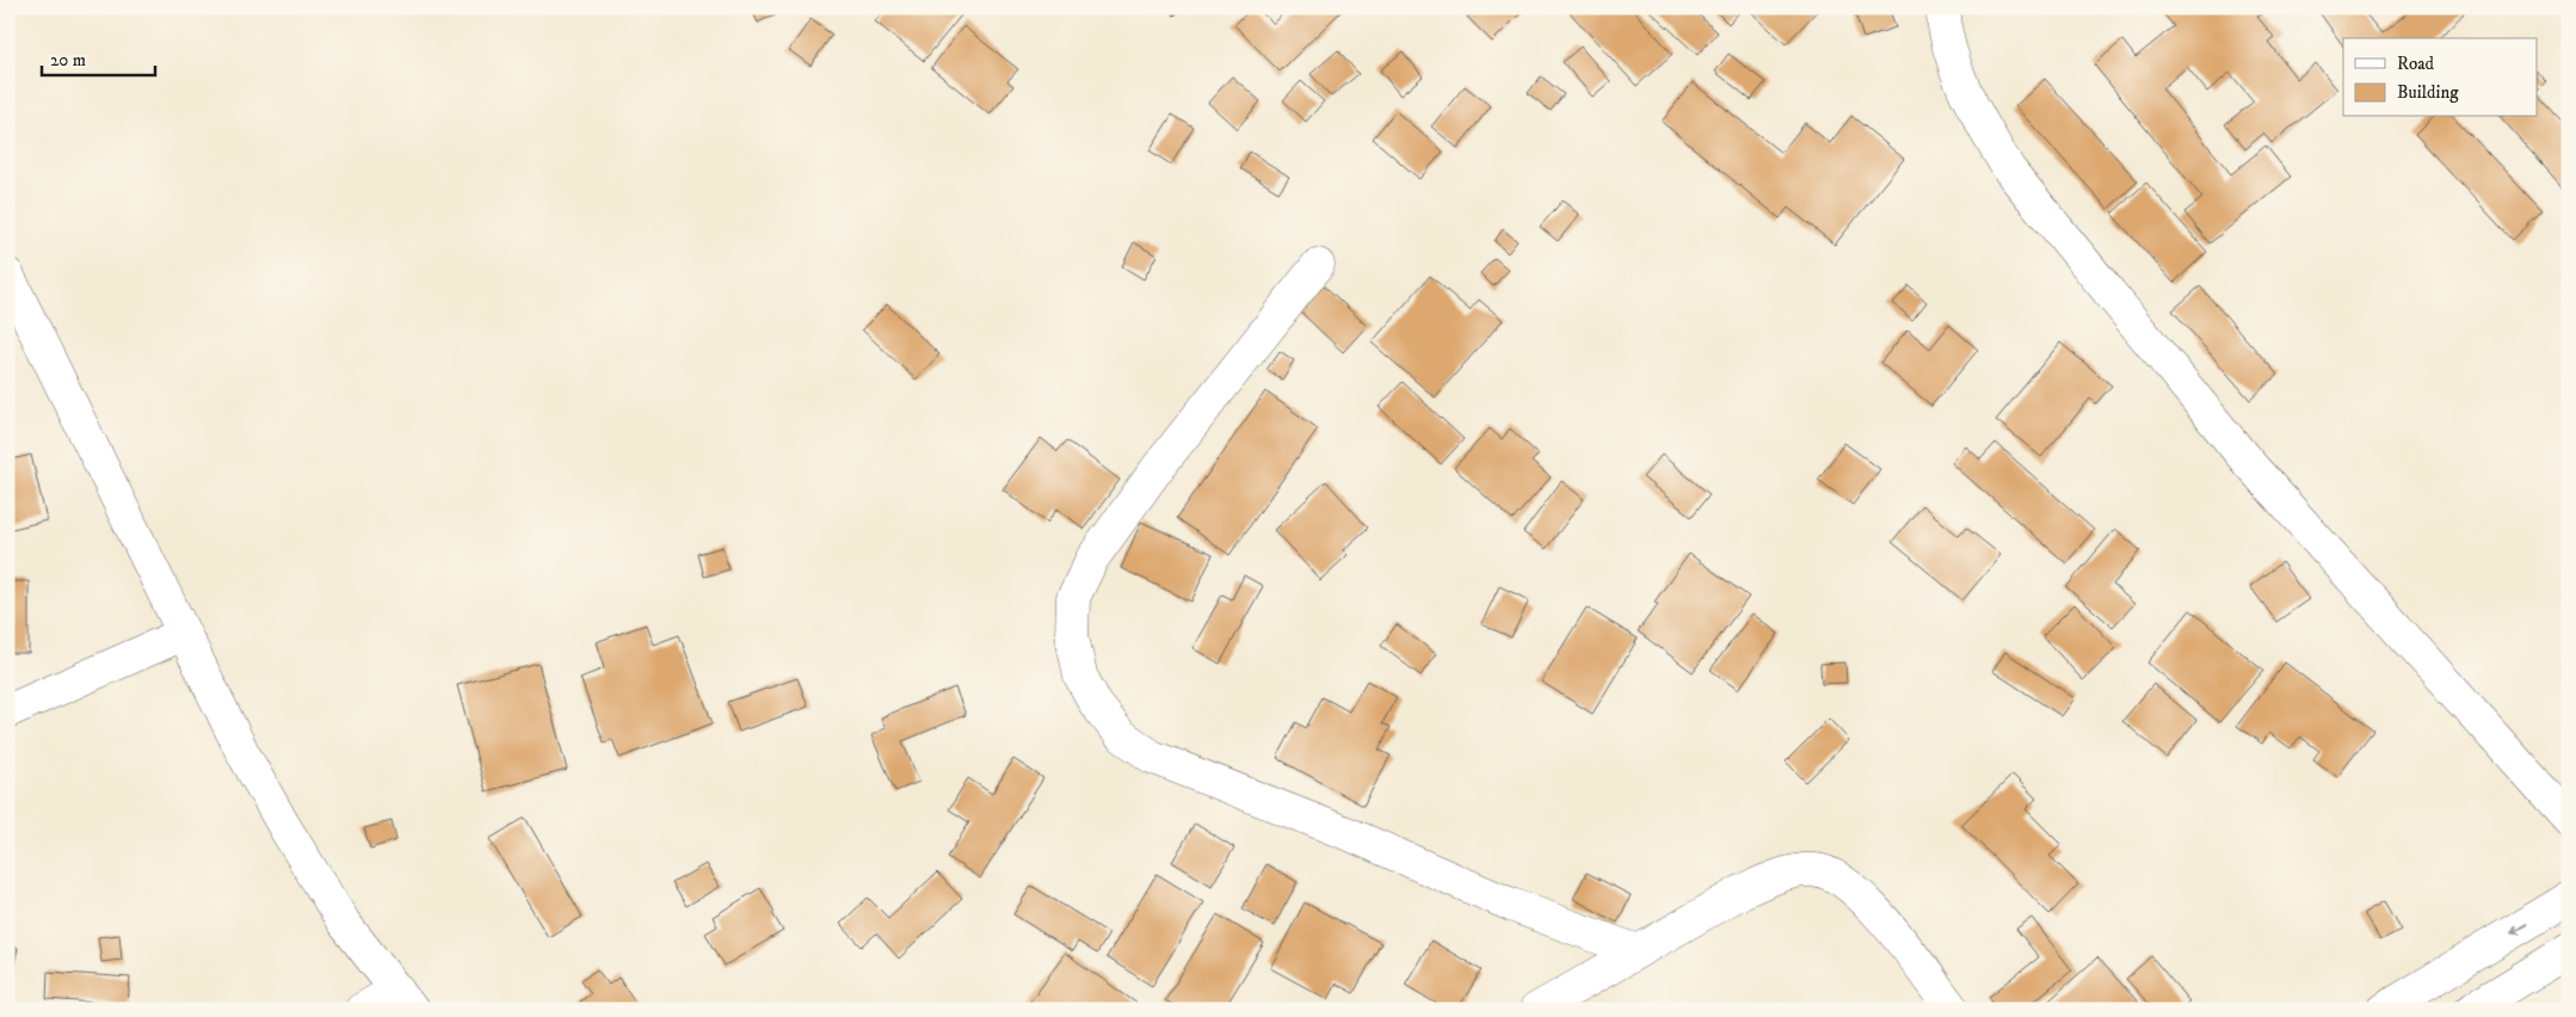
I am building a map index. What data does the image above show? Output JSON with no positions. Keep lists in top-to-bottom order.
{
  "legend": ["Road", "Building"],
  "scale_bar": "20 m"
}
